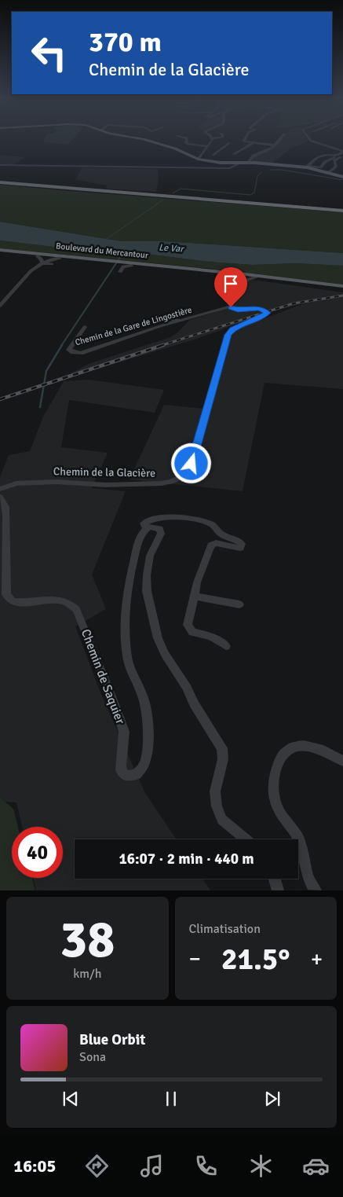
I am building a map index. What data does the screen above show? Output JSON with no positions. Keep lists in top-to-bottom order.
{
  "streets": {
    "main road": ["Boulevard du Mercantour"],
    "street": ["Chemin de la Gare de Lingostière", "Chemin de la Glacière", "Chemin de Saquier"]
  },
  "crossings": [
    ["Chemin de la Gare de Lingostière", "Chemin de la Glacière"],
    ["Chemin de la Glacière", "Chemin de Saquier"]
  ],
  "water": ["Le Var"],
  "page": {
    "turn": ["370 m", "Chemin de la Glacière"],
    "limit": "40",
    "trip": "16:07 · 2 min · 440 m",
    "tile": [
      ["38", "km/h"],
      "Climatisation"
    ],
    "heat": ["−", "21.5°", "+"],
    "song": ["Blue Orbit", "Sona"],
    "tabs": "16:05"
  }
}
